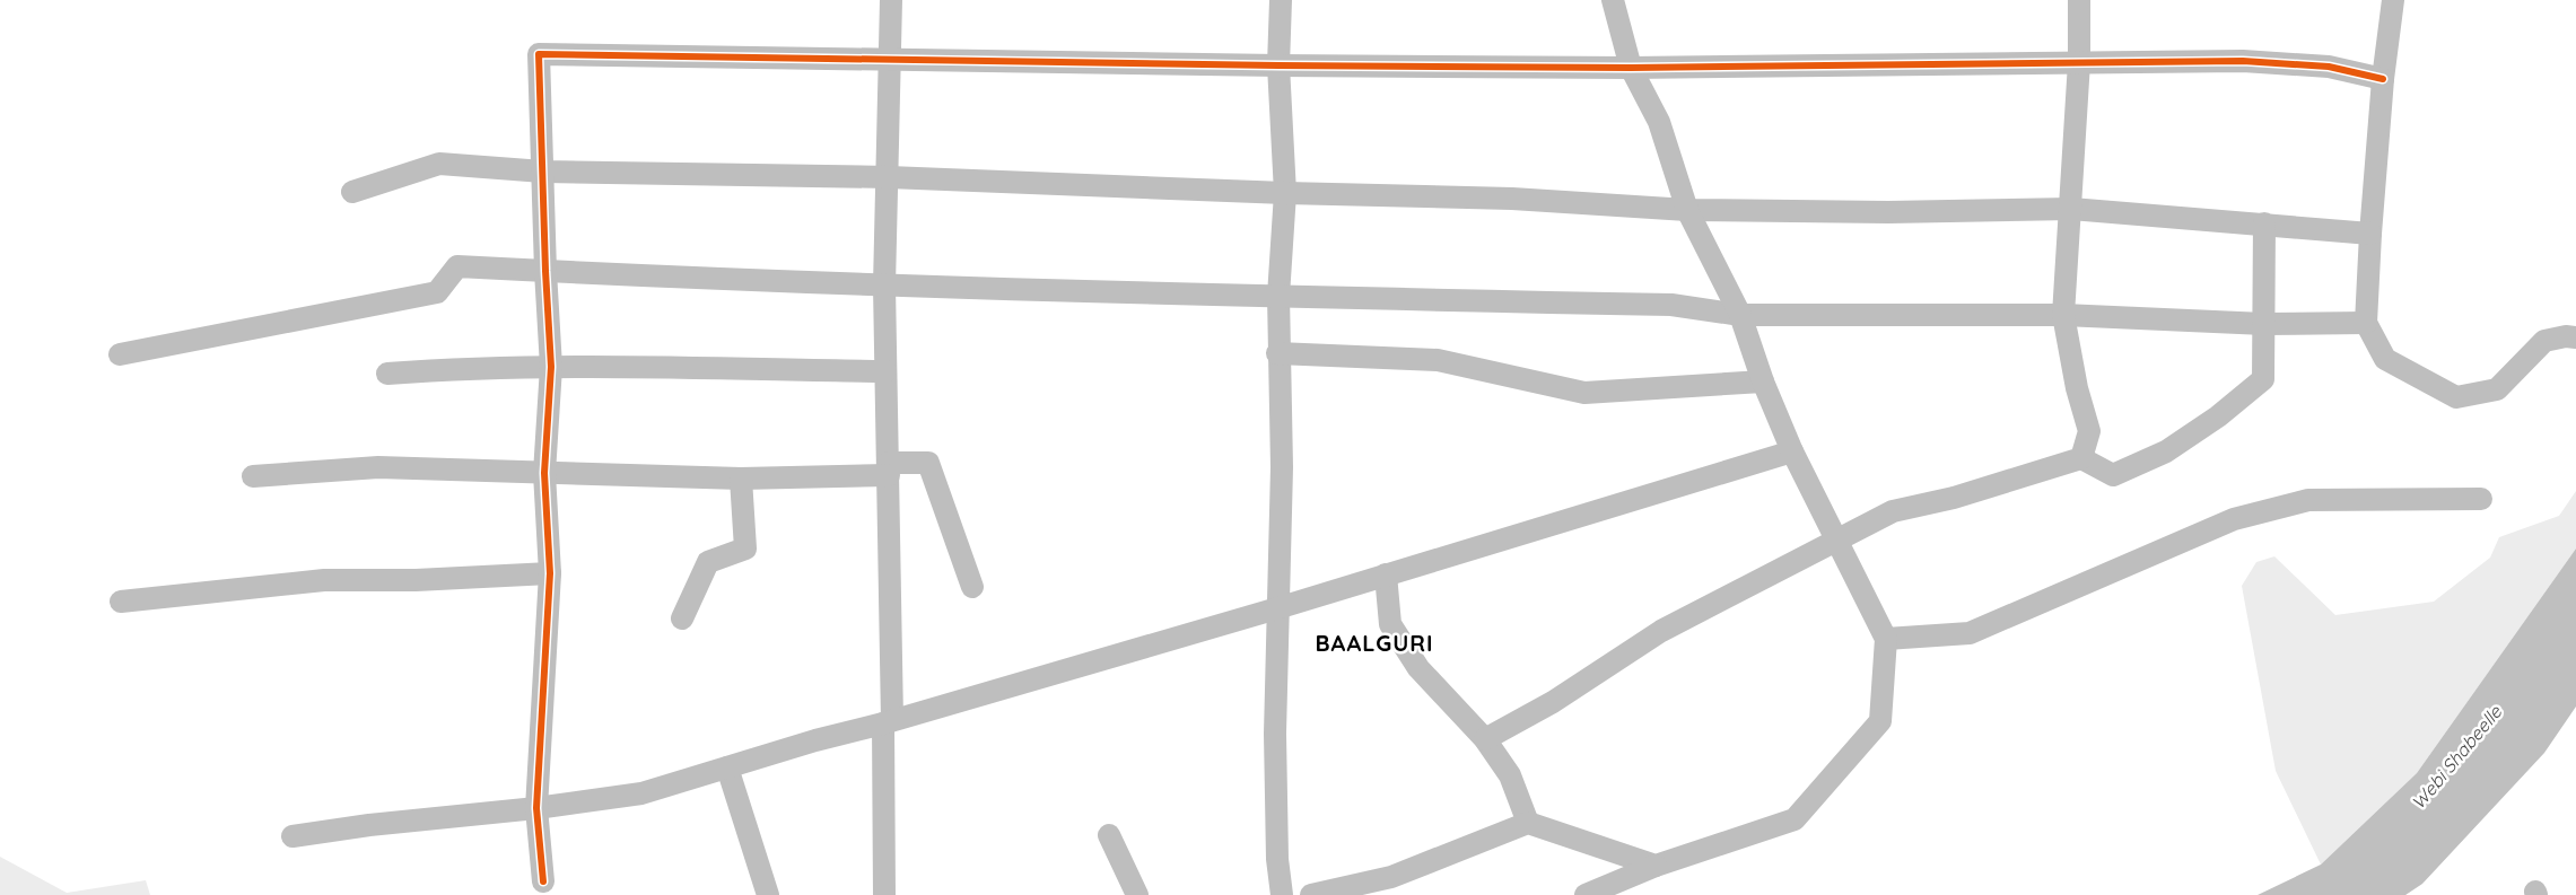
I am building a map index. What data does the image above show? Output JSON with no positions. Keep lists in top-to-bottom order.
{
  "districts": ["BAALGURI"],
  "water": ["Webi Shabeelle"]
}
